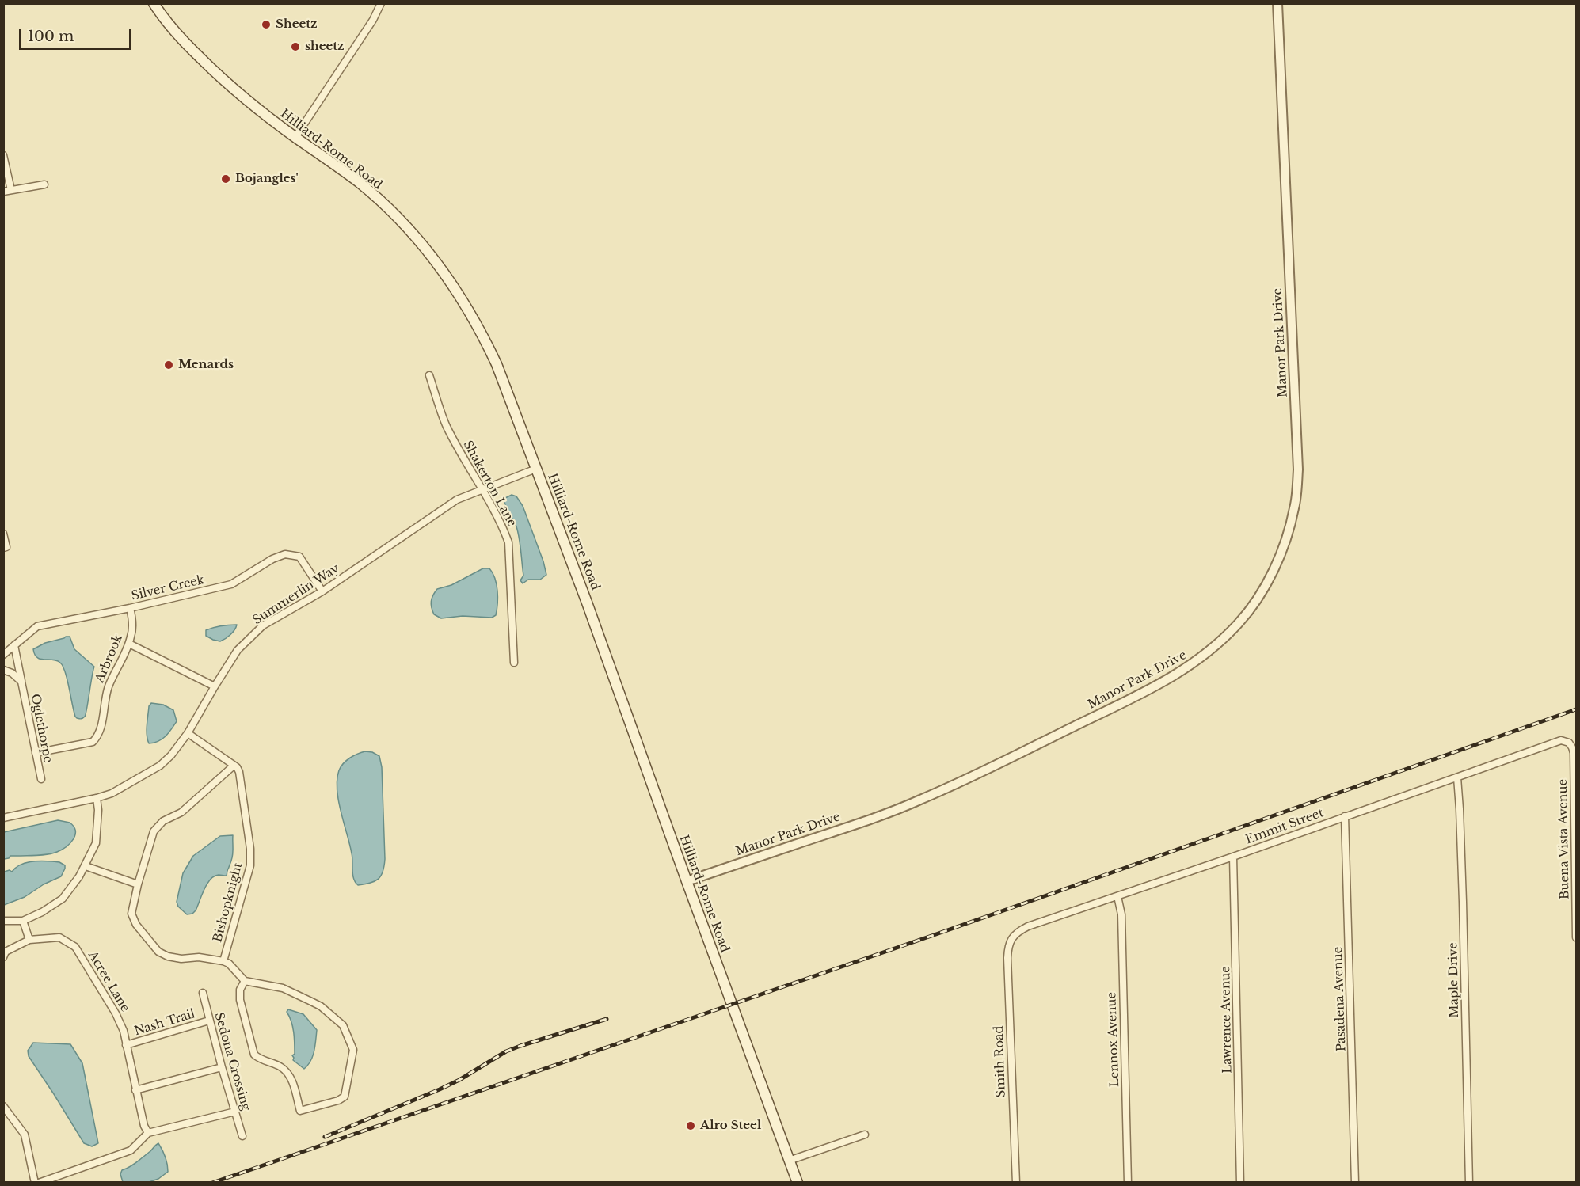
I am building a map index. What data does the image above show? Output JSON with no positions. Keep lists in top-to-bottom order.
{
  "streets": {
    "main road": ["Hilliard-Rome Road"],
    "street": [
      "Manor Park Drive",
      "Shakerton Lane",
      "Silver Creek",
      "Summerlin Way",
      "Arbrook",
      "Oglethorpe",
      "Emmit Street",
      "Buena Vista Avenue",
      "Bishopknight",
      "Maple Drive",
      "Acree Lane",
      "Pasadena Avenue",
      "Lawrence Avenue",
      "Nash Trail",
      "Lennox Avenue",
      "Sedona Crossing",
      "Smith Road"
    ]
  },
  "crossings": [
    ["Hilliard-Rome Road", "Manor Park Drive"],
    ["Hilliard-Rome Road", "Summerlin Way"],
    ["Shakerton Lane", "Summerlin Way"],
    ["Silver Creek", "Summerlin Way"],
    ["Silver Creek", "Arbrook"],
    ["Silver Creek", "Oglethorpe"],
    ["Arbrook", "Oglethorpe"],
    ["Emmit Street", "Buena Vista Avenue"],
    ["Emmit Street", "Maple Drive"],
    ["Emmit Street", "Pasadena Avenue"],
    ["Emmit Street", "Lawrence Avenue"],
    ["Emmit Street", "Lennox Avenue"],
    ["Emmit Street", "Smith Road"],
    ["Acree Lane", "Nash Trail"],
    ["Nash Trail", "Sedona Crossing"]
  ],
  "places": [
    "Sheetz",
    "sheetz",
    "Bojangles'",
    "Menards",
    "Alro Steel"
  ],
  "scale_bar": "100 m"
}
